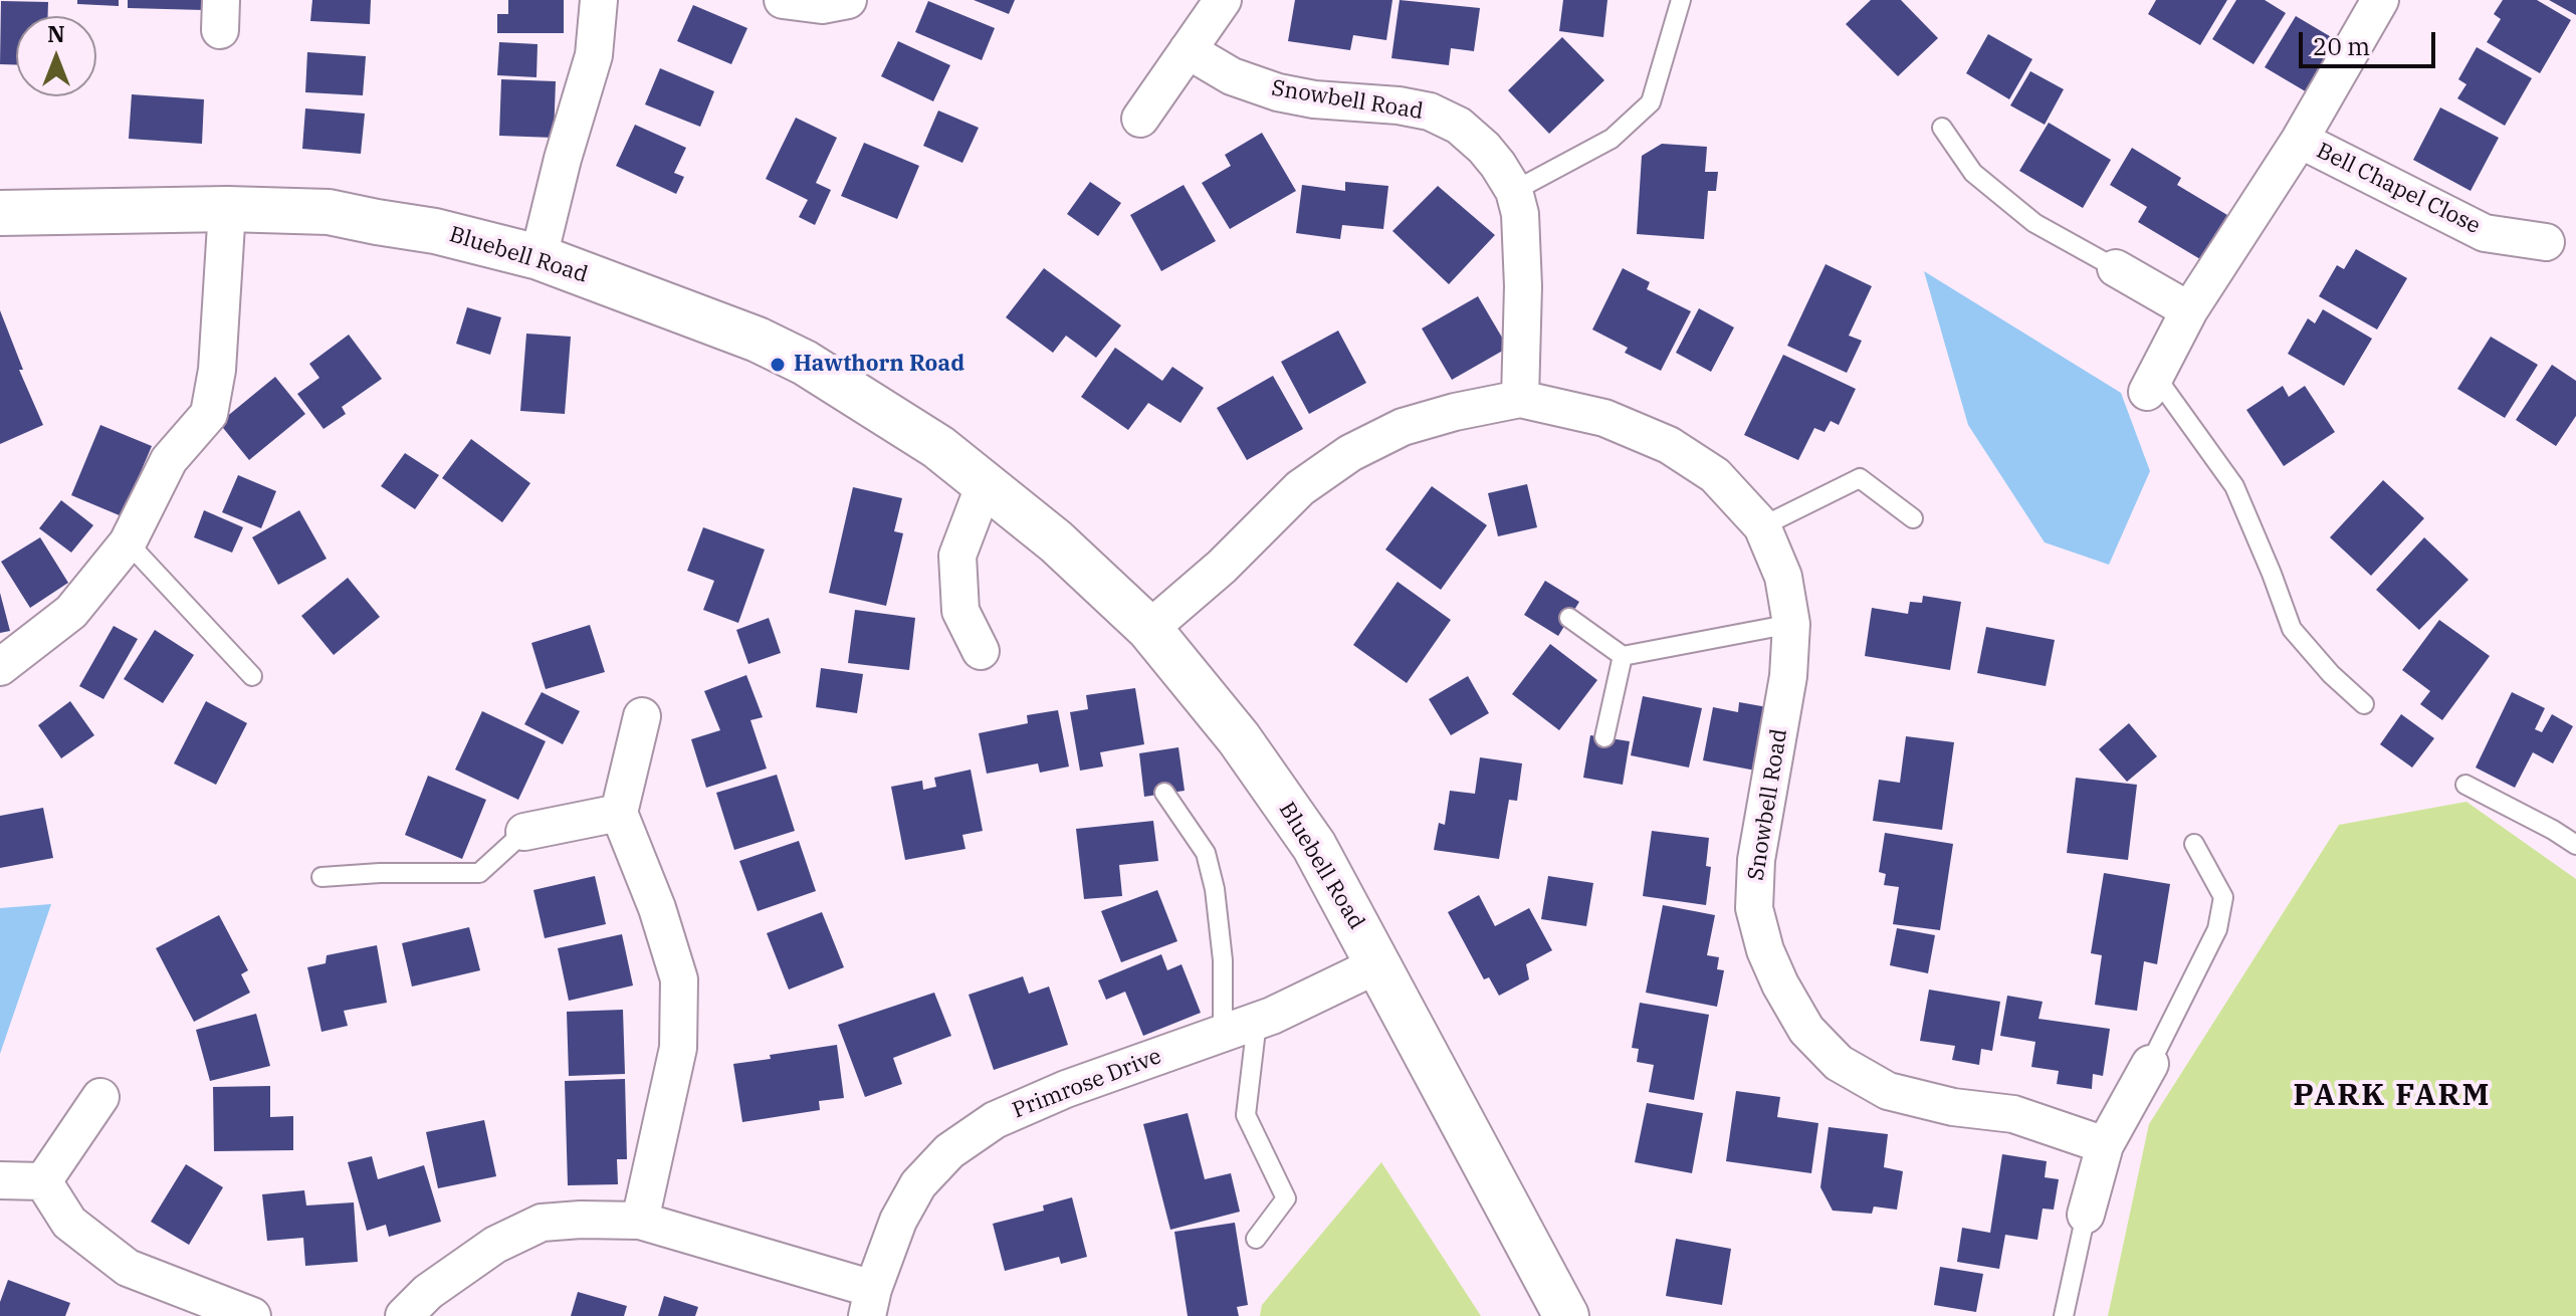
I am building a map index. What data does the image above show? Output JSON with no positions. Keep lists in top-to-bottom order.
{
  "streets": {
    "street": [
      "Snowbell Road",
      "Bell Chapel Close",
      "Bluebell Road",
      "Primrose Drive"
    ]
  },
  "crossings": [
    ["Snowbell Road", "Bluebell Road"],
    ["Bluebell Road", "Primrose Drive"]
  ],
  "districts": ["PARK FARM"],
  "places": ["Hawthorn Road"],
  "scale_bar": "20 m",
  "north": "top"
}
